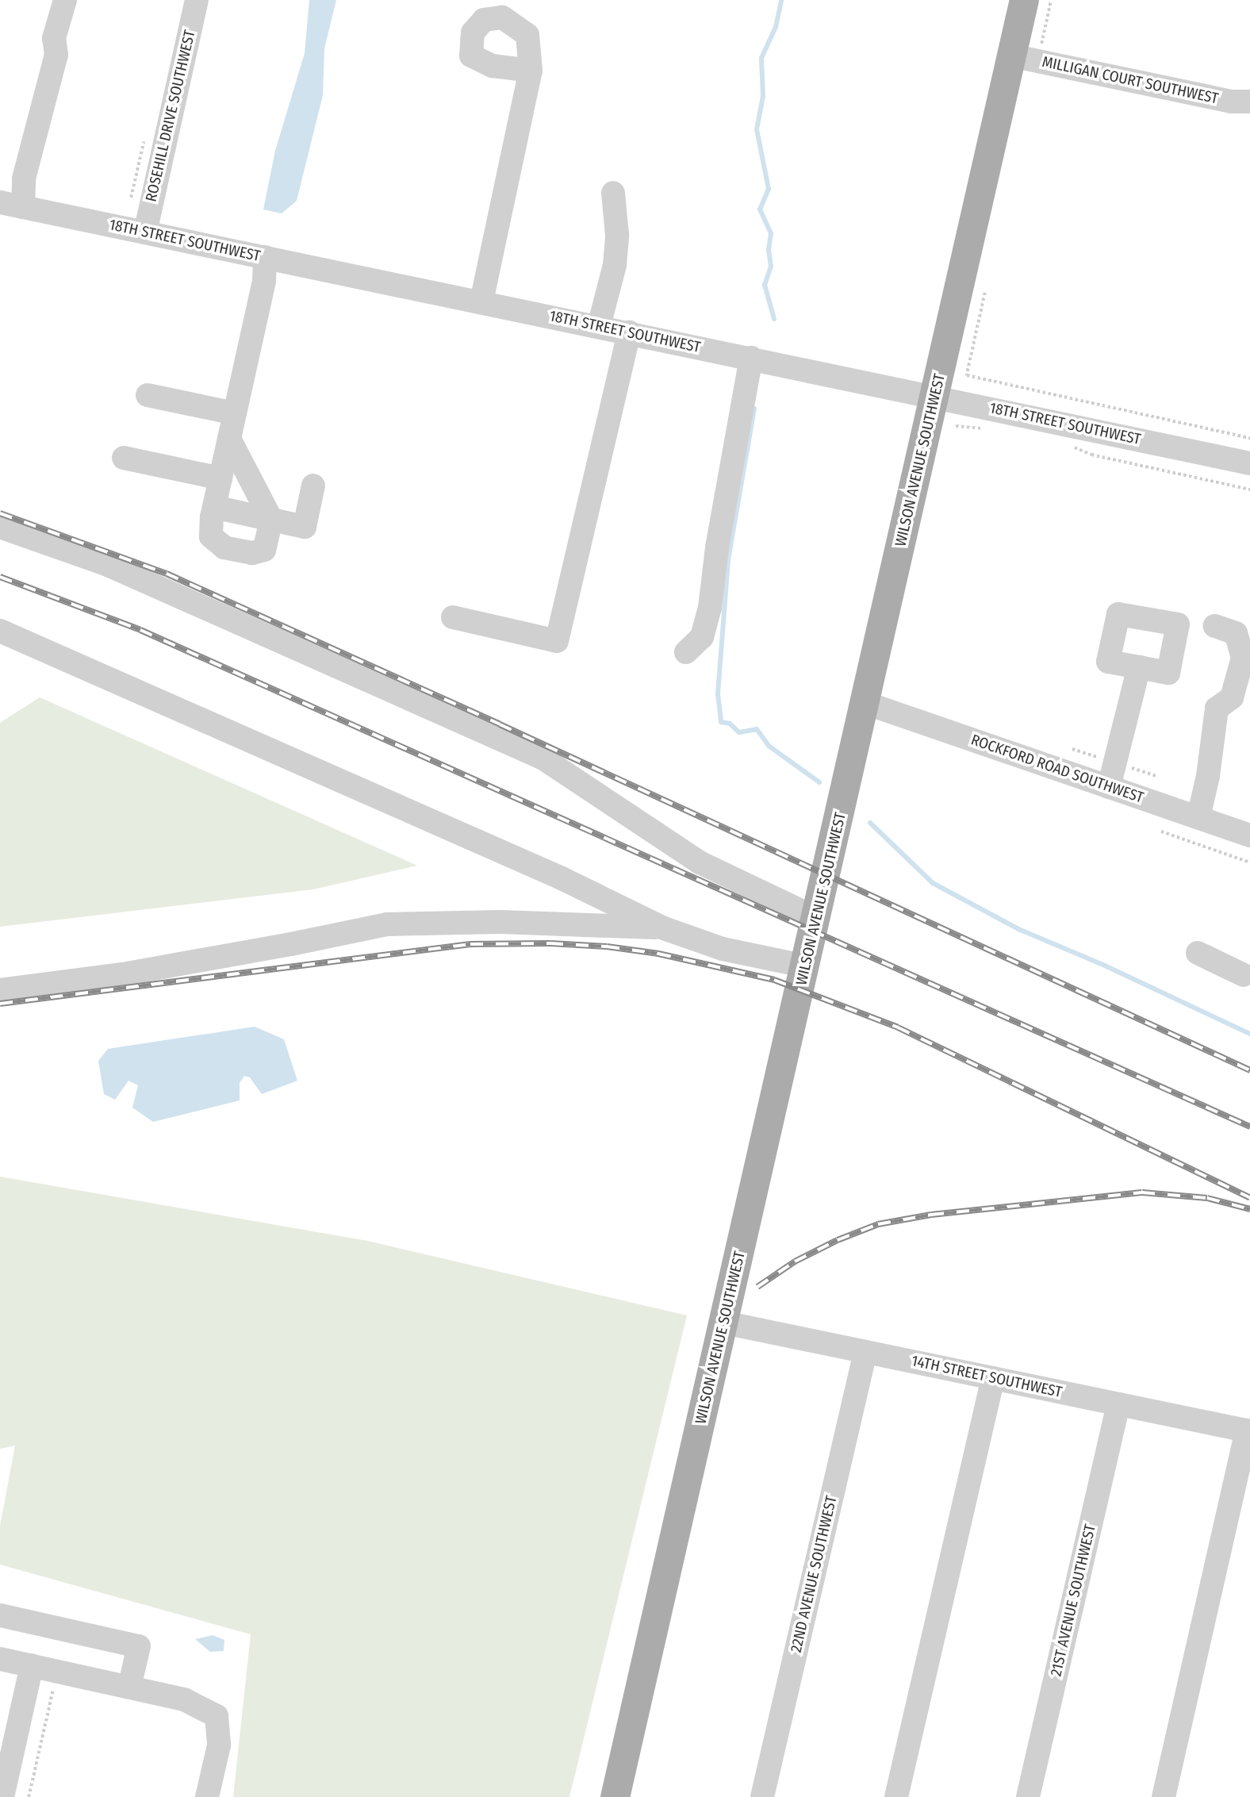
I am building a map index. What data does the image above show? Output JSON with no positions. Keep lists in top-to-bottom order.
{
  "streets": {
    "main road": ["WILSON AVENUE SOUTHWEST"],
    "street": [
      "MILLIGAN COURT SOUTHWEST",
      "ROSEHILL DRIVE SOUTHWEST",
      "18TH STREET SOUTHWEST",
      "ROCKFORD ROAD SOUTHWEST",
      "14TH STREET SOUTHWEST",
      "22ND AVENUE SOUTHWEST",
      "21ST AVENUE SOUTHWEST"
    ]
  },
  "crossings": [
    ["MILLIGAN COURT SOUTHWEST", "WILSON AVENUE SOUTHWEST"],
    ["ROSEHILL DRIVE SOUTHWEST", "18TH STREET SOUTHWEST"],
    ["18TH STREET SOUTHWEST", "WILSON AVENUE SOUTHWEST"],
    ["WILSON AVENUE SOUTHWEST", "ROCKFORD ROAD SOUTHWEST"],
    ["WILSON AVENUE SOUTHWEST", "14TH STREET SOUTHWEST"],
    ["14TH STREET SOUTHWEST", "22ND AVENUE SOUTHWEST"],
    ["14TH STREET SOUTHWEST", "21ST AVENUE SOUTHWEST"]
  ]
}
